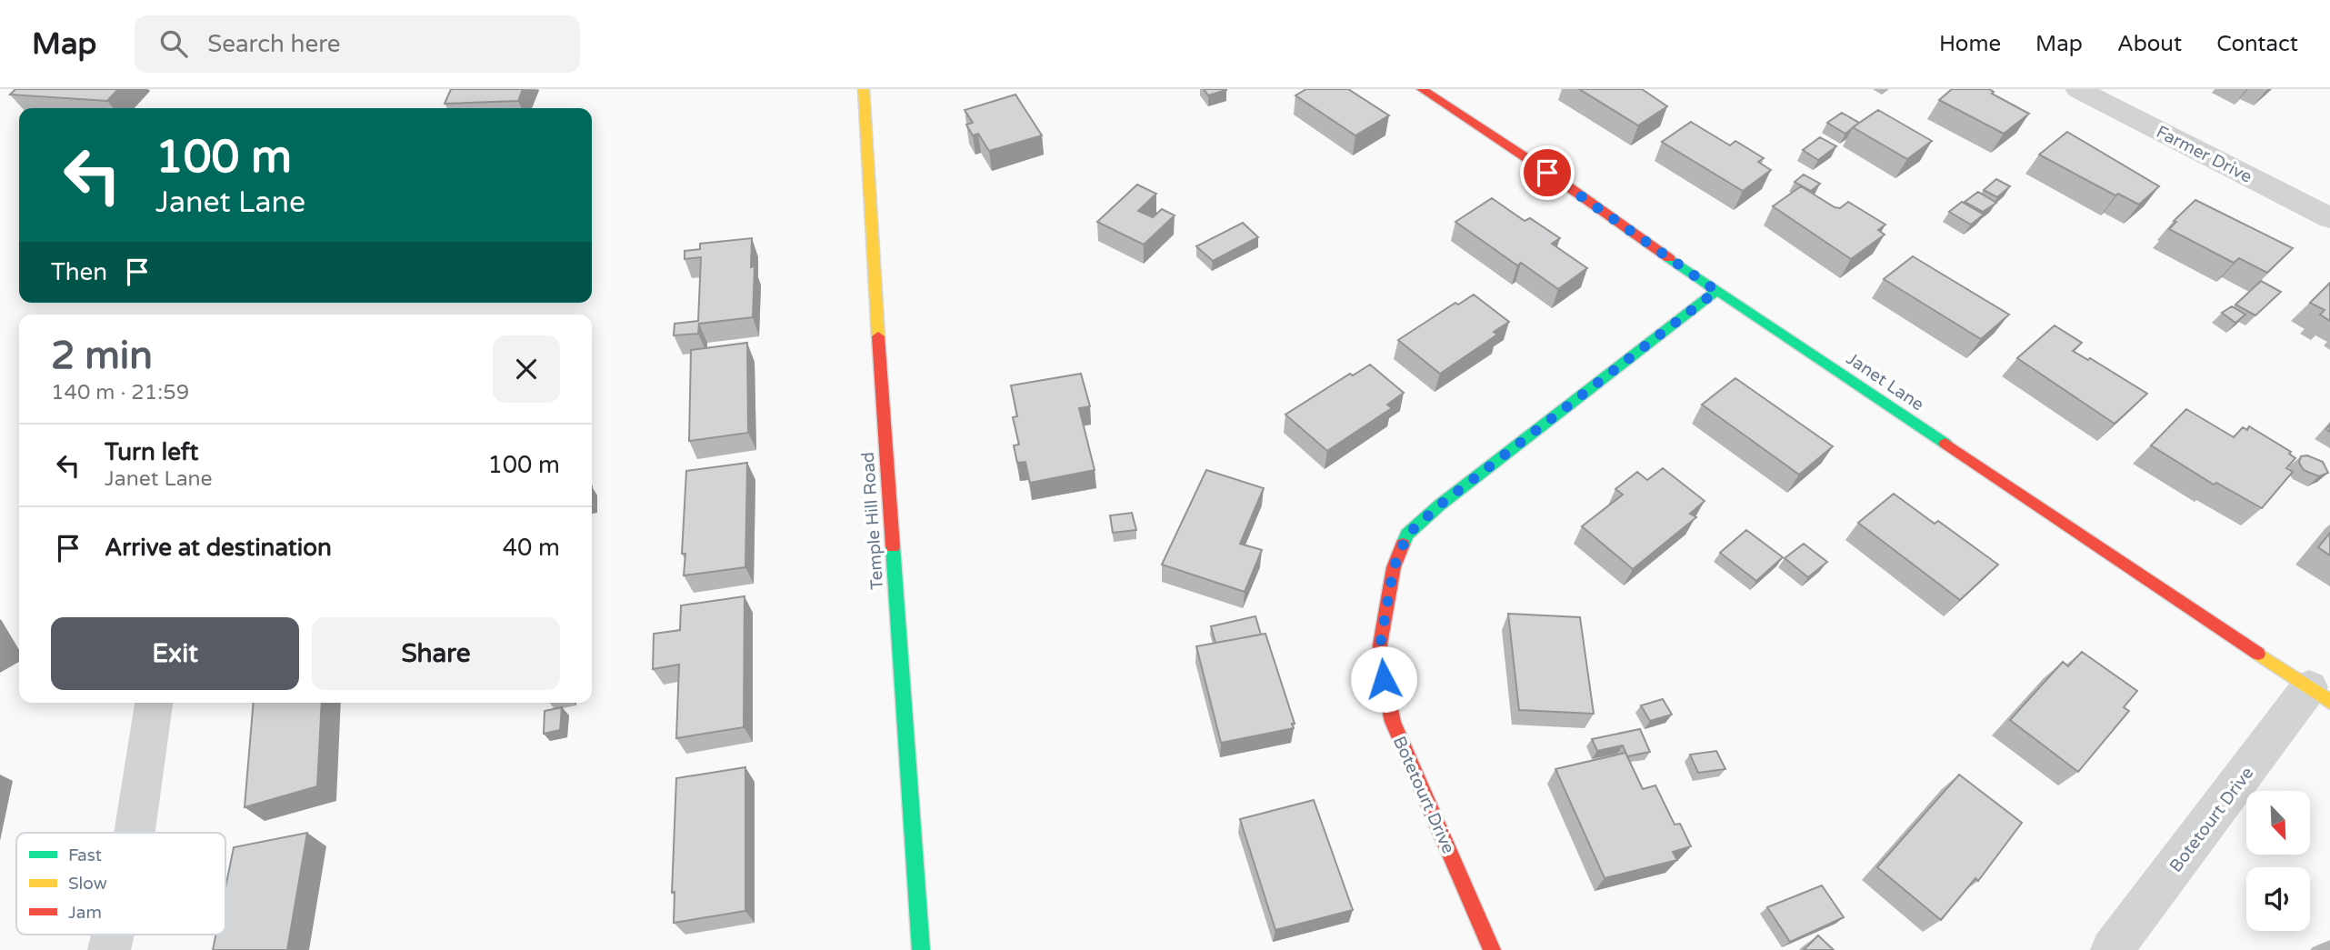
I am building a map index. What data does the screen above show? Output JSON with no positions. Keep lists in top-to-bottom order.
{
  "streets": {
    "street": [
      "Farmer Drive",
      "Janet Lane",
      "Temple Hill Road",
      "Botetourt Drive"
    ]
  },
  "crossings": [
    ["Janet Lane", "Botetourt Drive"]
  ],
  "legend": ["Fast", "Slow", "Jam"],
  "north": "bottom right",
  "page": {
    "header": "Map",
    "search": "Search here",
    "nav": [
      "Home",
      "Map",
      "About",
      "Contact"
    ],
    "turn": ["100 m", "Janet Lane"],
    "then": "Then",
    "heading": ["2 min", "140 m · 21:59"],
    "list": [
      {
        "name": "Turn left",
        "note": "Janet Lane",
        "value": "100 m"
      },
      {
        "name": "Arrive at destination",
        "value": "40 m"
      }
    ],
    "buttons": ["Exit", "Share"]
  }
}
